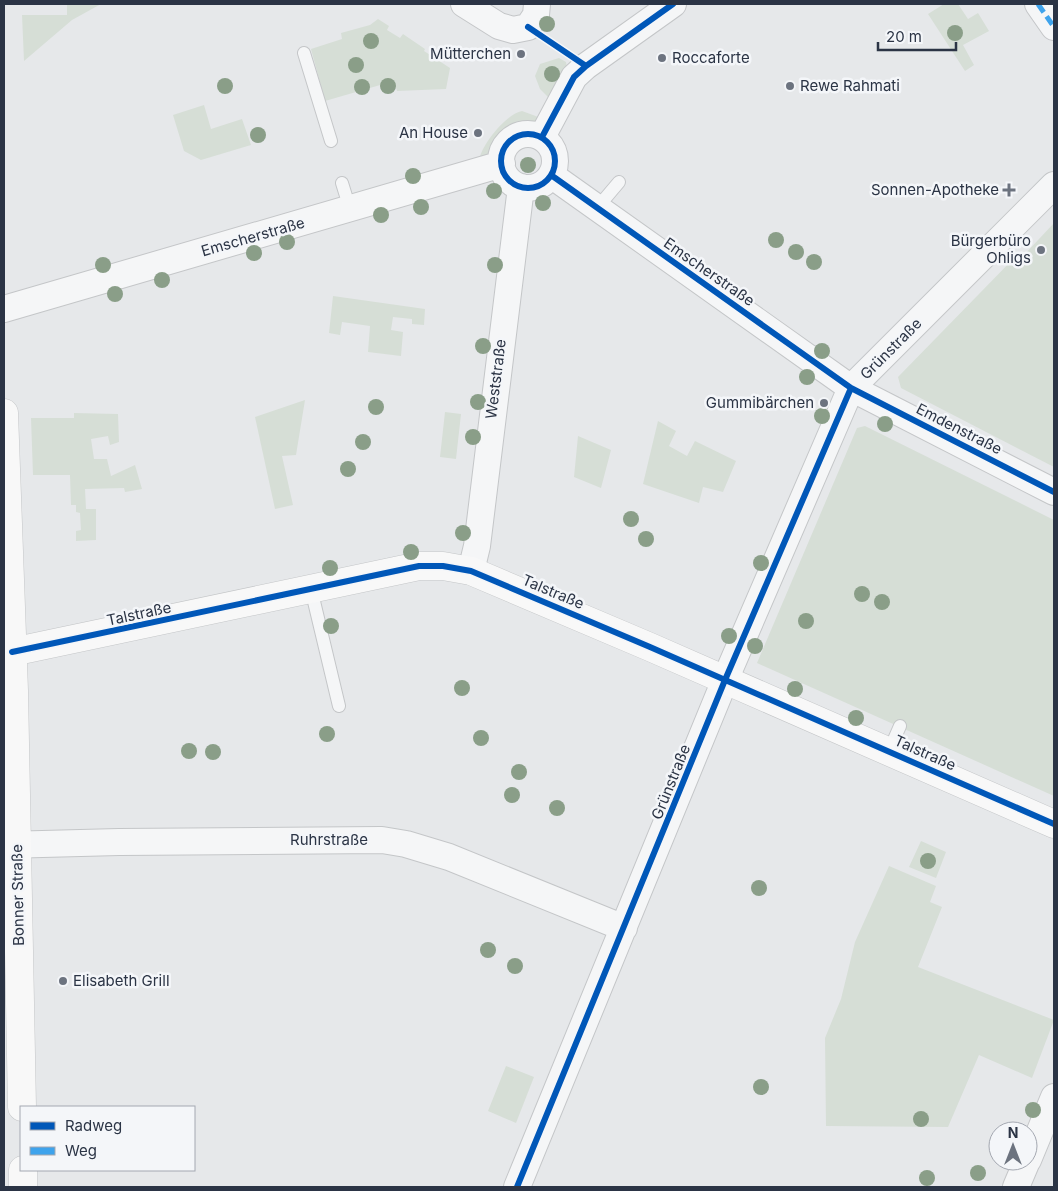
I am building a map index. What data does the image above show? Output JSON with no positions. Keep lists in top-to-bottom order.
{
  "streets": {
    "main road": ["Talstraße", "Bonner Straße"],
    "street": [
      "Emscherstraße",
      "Grünstraße",
      "Weststraße",
      "Emdenstraße",
      "Ruhrstraße"
    ]
  },
  "crossings": [
    ["Emscherstraße", "Grünstraße"],
    ["Emscherstraße", "Weststraße"],
    ["Emscherstraße", "Emdenstraße"],
    ["Grünstraße", "Emdenstraße"],
    ["Grünstraße", "Talstraße"],
    ["Grünstraße", "Ruhrstraße"],
    ["Weststraße", "Talstraße"],
    ["Talstraße", "Bonner Straße"],
    ["Ruhrstraße", "Bonner Straße"]
  ],
  "places": {
    "other": [
      "Mütterchen",
      "Roccaforte",
      "Rewe Rahmati",
      "An House",
      "Bürgerbüro Ohligs",
      "Gummibärchen",
      "Elisabeth Grill"
    ],
    "health": ["Sonnen-Apotheke"]
  },
  "legend": ["Radweg", "Weg"],
  "scale_bar": "20 m",
  "north": "top"
}
